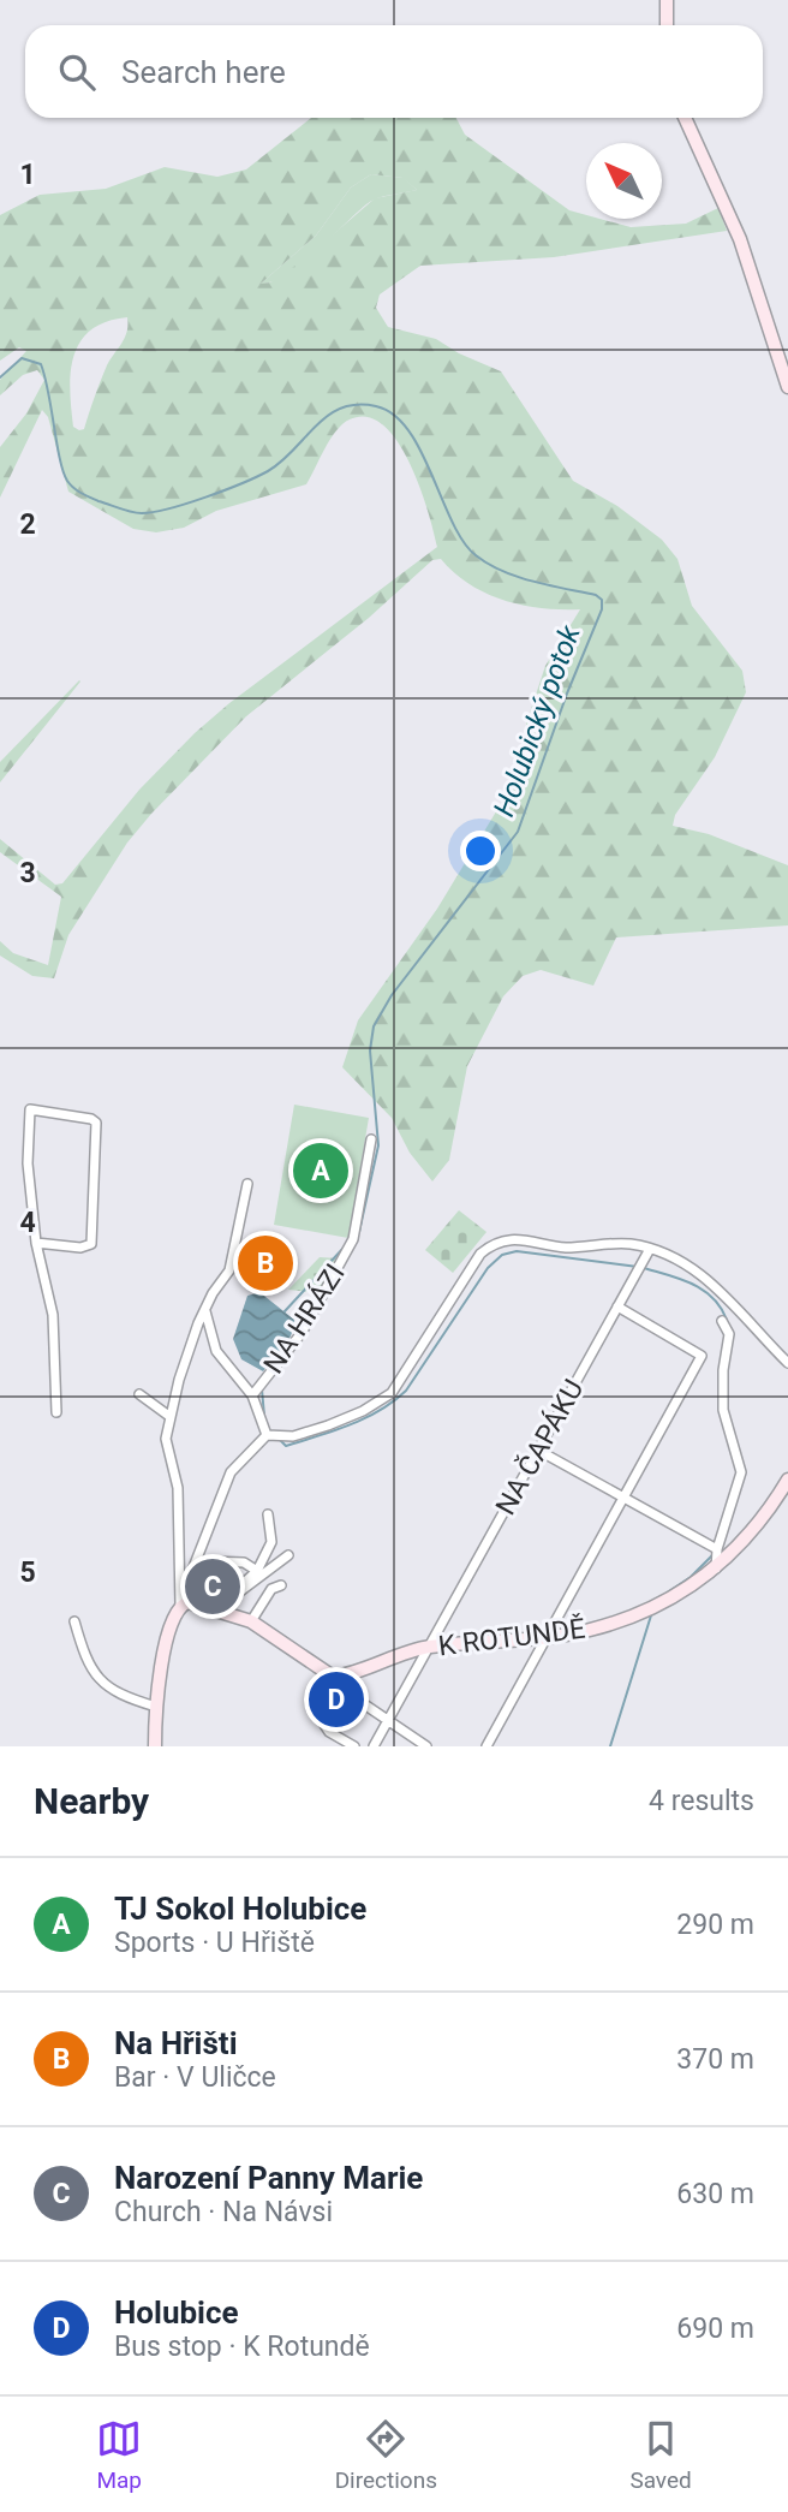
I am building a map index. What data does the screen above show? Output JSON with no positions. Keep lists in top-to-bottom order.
{
  "streets": {
    "street": ["NA HRÁZI", "NA ČAPÁKU", "K ROTUNDĚ"]
  },
  "crossings": [
    ["NA ČAPÁKU", "K ROTUNDĚ"]
  ],
  "water": ["Holubický potok"],
  "north": "top left",
  "page": {
    "search": "Search here",
    "pins": [
      "A",
      "B",
      "C",
      "D"
    ],
    "heading": ["Nearby", "4 results"],
    "list": [
      {
        "mark": "A",
        "name": "TJ Sokol Holubice",
        "note": "Sports · U Hřiště",
        "value": "290 m"
      },
      {
        "mark": "B",
        "name": "Na Hřišti",
        "note": "Bar · V Uličce",
        "value": "370 m"
      },
      {
        "mark": "C",
        "name": "Narození Panny Marie",
        "note": "Church · Na Návsi",
        "value": "630 m"
      },
      {
        "mark": "D",
        "name": "Holubice",
        "note": "Bus stop · K Rotundě",
        "value": "690 m"
      }
    ],
    "nav": ["Map", "Directions", "Saved"]
  },
  "grid": {
    "rows": [
      "1",
      "2",
      "3",
      "4",
      "5"
    ]
  }
}
